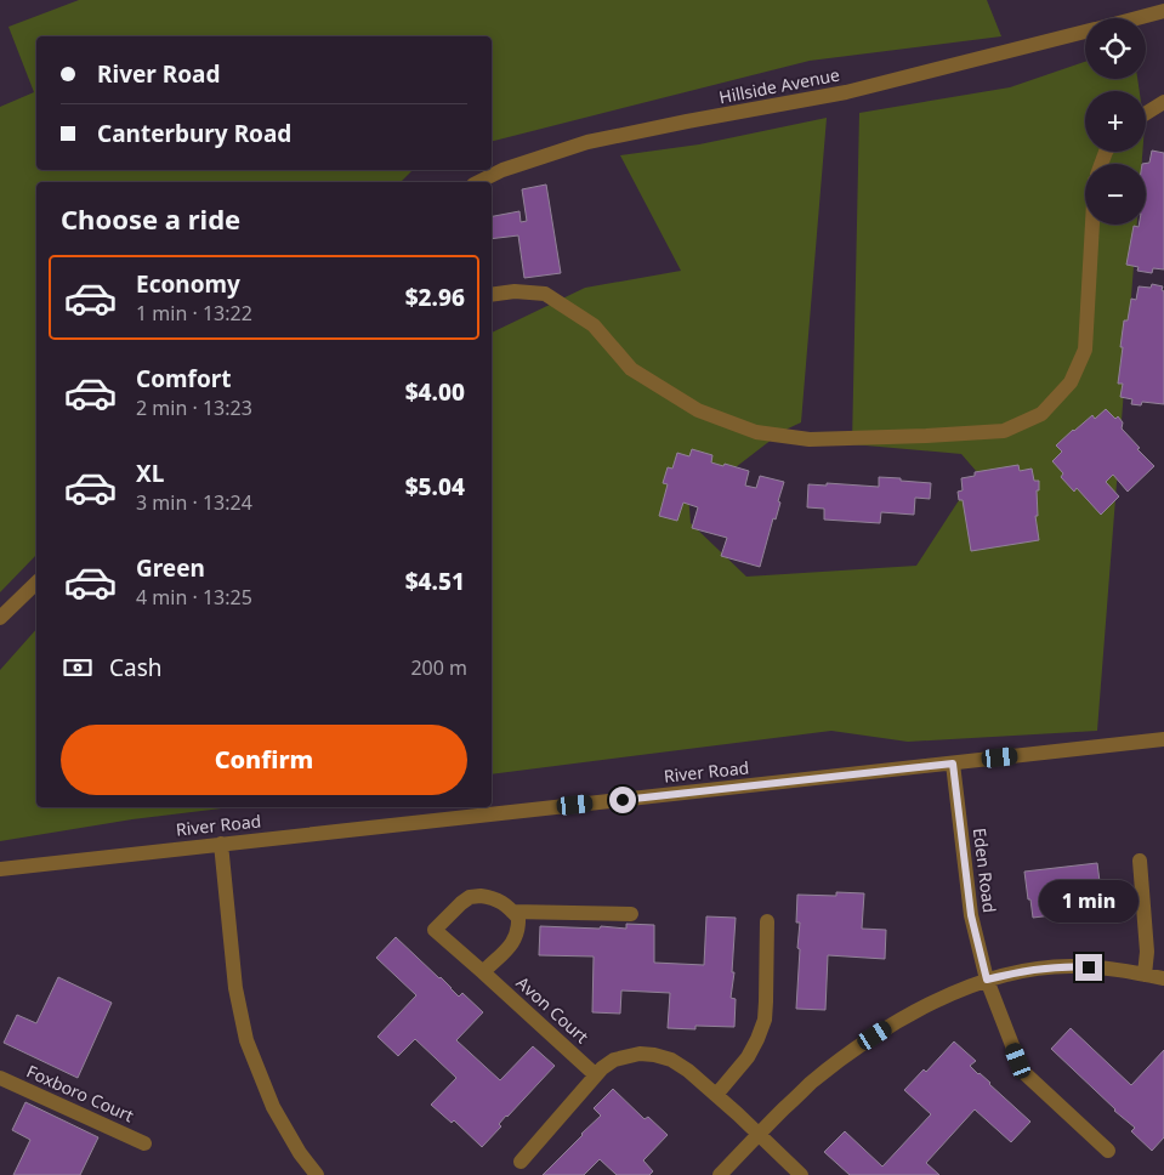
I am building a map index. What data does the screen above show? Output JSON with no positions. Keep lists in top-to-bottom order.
{
  "streets": {
    "street": [
      "Hillside Avenue",
      "River Road",
      "Eden Road",
      "Avon Court",
      "Foxboro Court"
    ]
  },
  "crossings": [
    ["River Road", "Eden Road"]
  ],
  "page": {
    "map_buttons": ["+", "−"],
    "banner": ["River Road", "Canterbury Road"],
    "heading": "Choose a ride",
    "list": [
      {
        "name": "Economy",
        "note": "1 min · 13:22",
        "value": "$2.96"
      },
      {
        "name": "Comfort",
        "note": "2 min · 13:23",
        "value": "$4.00"
      },
      {
        "name": "XL",
        "note": "3 min · 13:24",
        "value": "$5.04"
      },
      {
        "name": "Green",
        "note": "4 min · 13:25",
        "value": "$4.51"
      }
    ],
    "pay": ["Cash", "200 m"],
    "buttons": "Confirm",
    "bubble": "1 min"
  }
}
